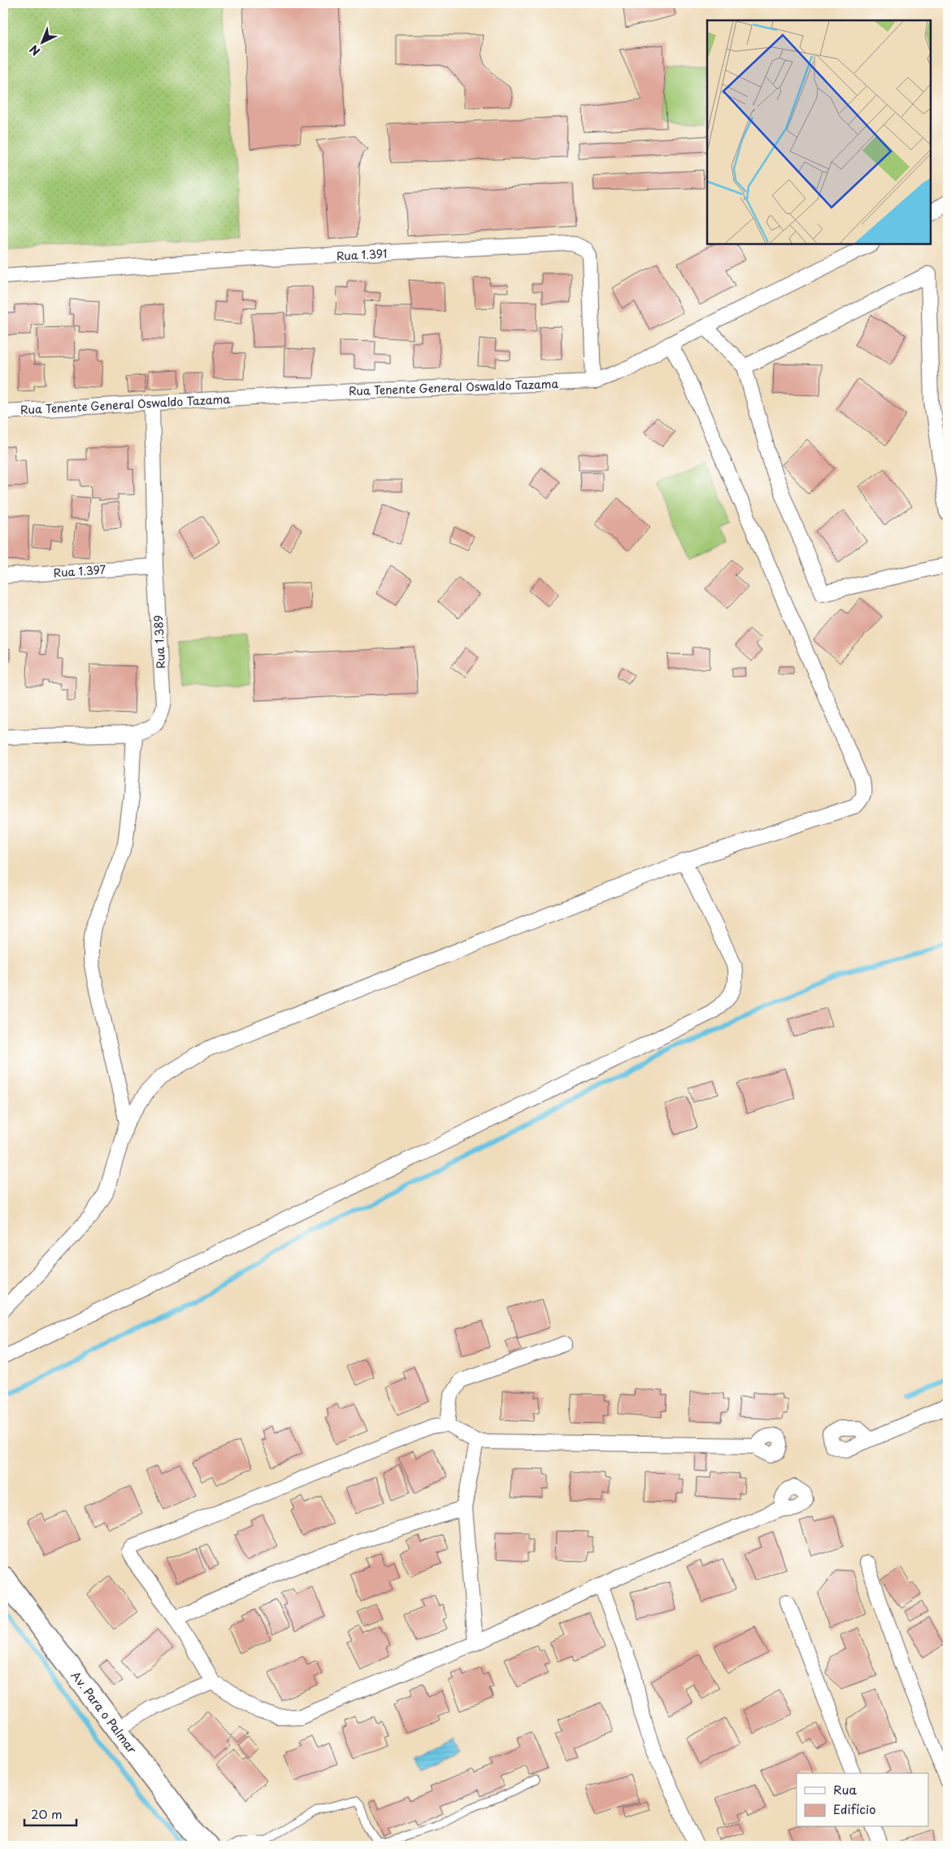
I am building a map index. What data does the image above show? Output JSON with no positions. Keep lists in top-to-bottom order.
{
  "streets": {
    "main road": ["Av. Para o Palmar"],
    "street": [
      "Rua 1.391",
      "Rua Tenente General Oswaldo Tazama",
      "Rua 1.397",
      "Rua 1.389"
    ]
  },
  "crossings": [
    ["Rua 1.391", "Rua Tenente General Oswaldo Tazama"],
    ["Rua Tenente General Oswaldo Tazama", "Rua 1.389"],
    ["Rua 1.397", "Rua 1.389"]
  ],
  "legend": ["Rua", "Edifício"],
  "scale_bar": "20 m",
  "north": "bottom left"
}
